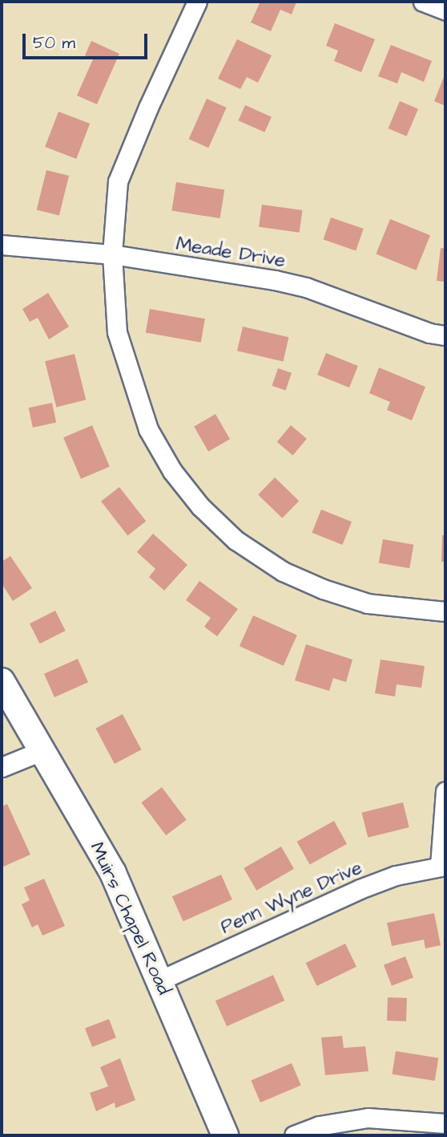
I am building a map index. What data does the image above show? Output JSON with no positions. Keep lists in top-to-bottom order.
{
  "streets": {
    "main road": ["Muirs Chapel Road"],
    "street": ["Meade Drive", "Penn Wyne Drive"]
  },
  "crossings": [
    ["Penn Wyne Drive", "Muirs Chapel Road"]
  ],
  "scale_bar": "50 m"
}
